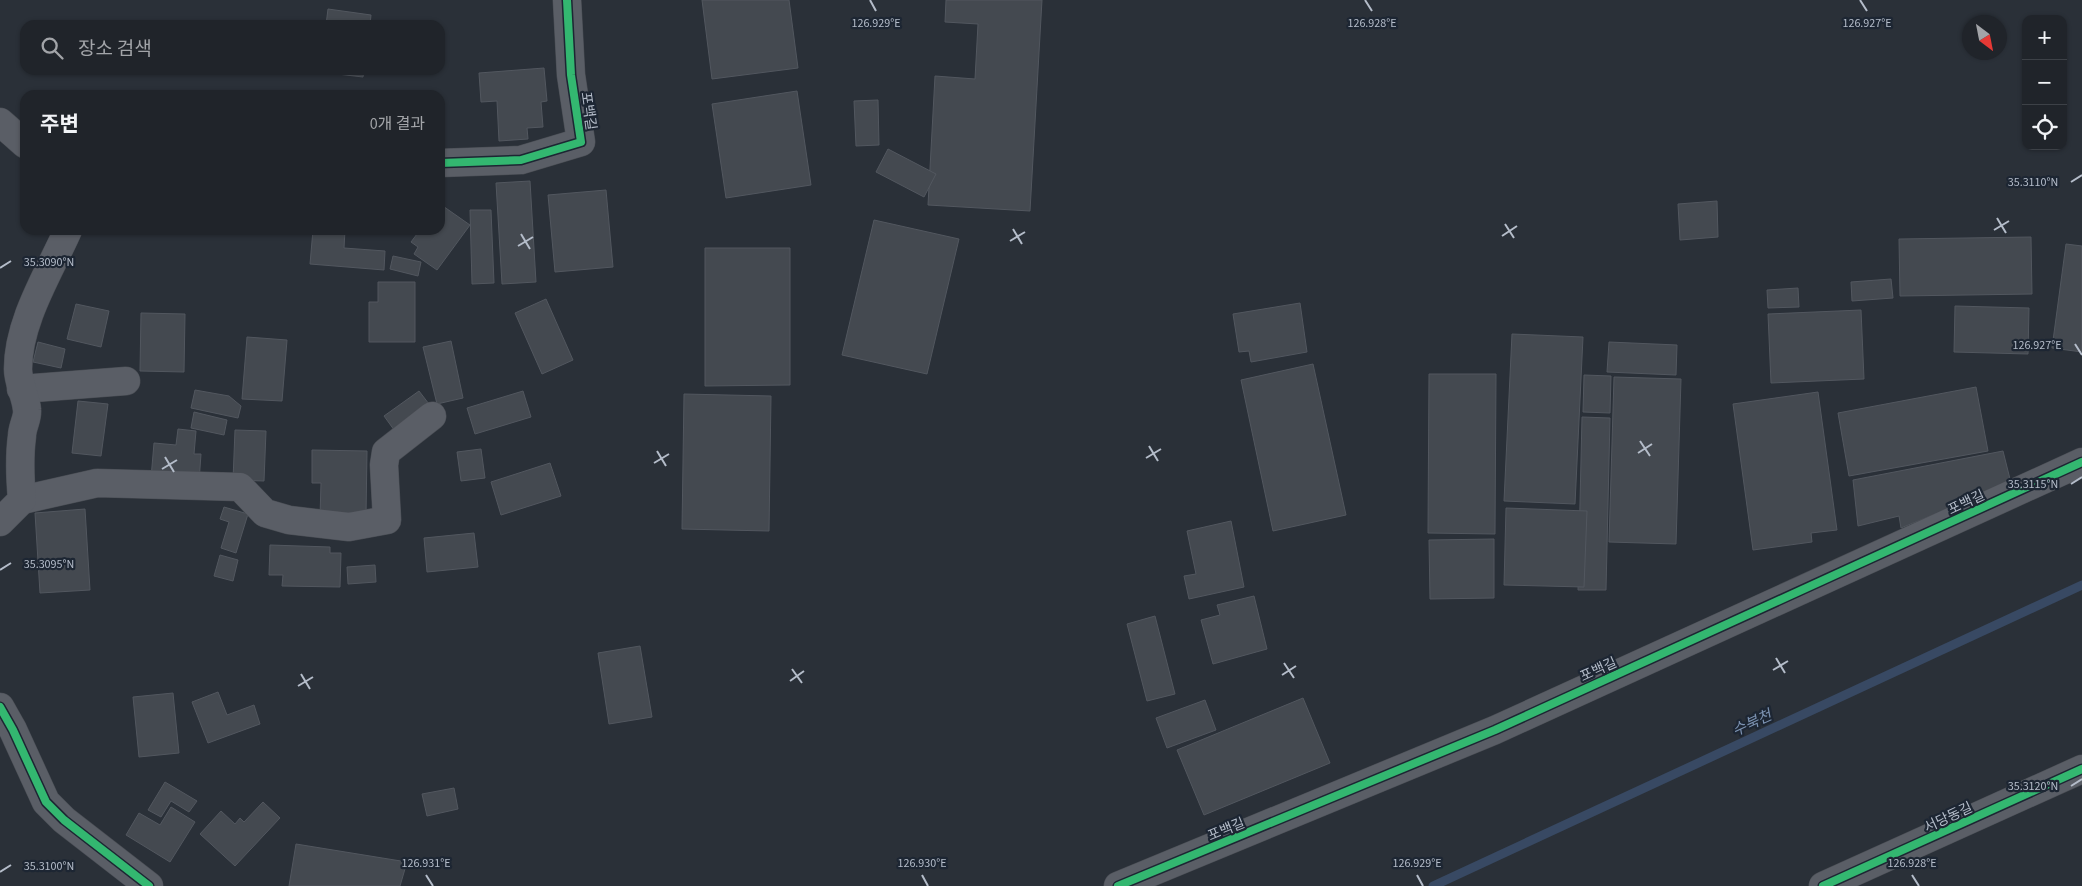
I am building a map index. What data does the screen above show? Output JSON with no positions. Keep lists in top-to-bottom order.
{
  "streets": {
    "street": ["포백길", "서당동길"]
  },
  "water": ["수북천"],
  "north": "bottom right",
  "page": {
    "map_buttons": ["+", "−"],
    "search": "장소 검색",
    "heading": ["주변", "0개 결과"]
  },
  "coordinates": [
    "126.929°E",
    "126.928°E",
    "126.927°E",
    "35.3110°N",
    "35.3090°N",
    "35.3115°N",
    "35.3095°N",
    "35.3120°N",
    "126.931°E",
    "126.930°E",
    "35.3100°N"
  ]
}
